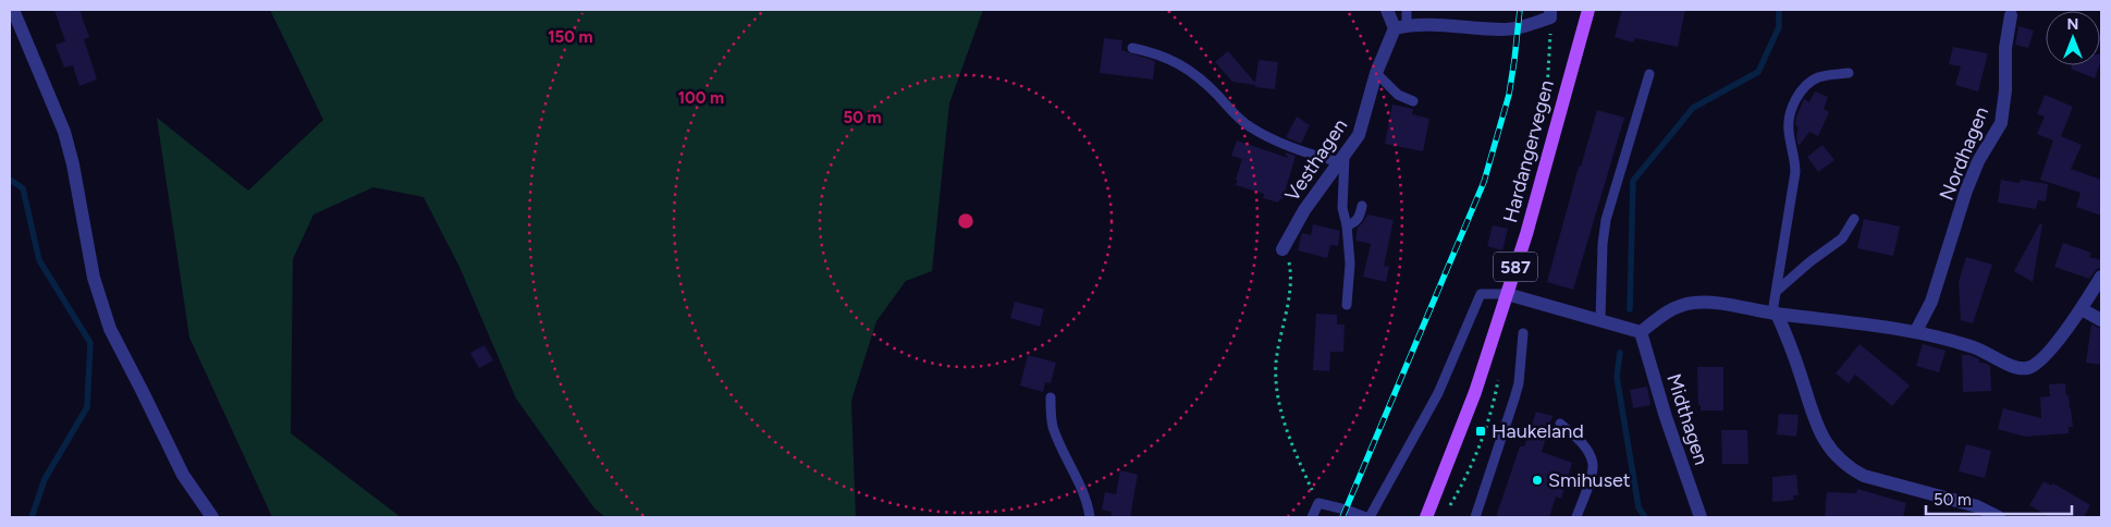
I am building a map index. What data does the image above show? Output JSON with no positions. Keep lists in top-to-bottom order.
{
  "streets": {
    "main road": ["Hardangervegen", "587"],
    "street": ["Nordhagen", "Vesthagen", "Midthagen"]
  },
  "places": {
    "transit": ["Haukeland"],
    "other": ["Smihuset"]
  },
  "scale_bar": "50 m",
  "north": "top",
  "rings": ["150 m", "100 m", "50 m"]
}
